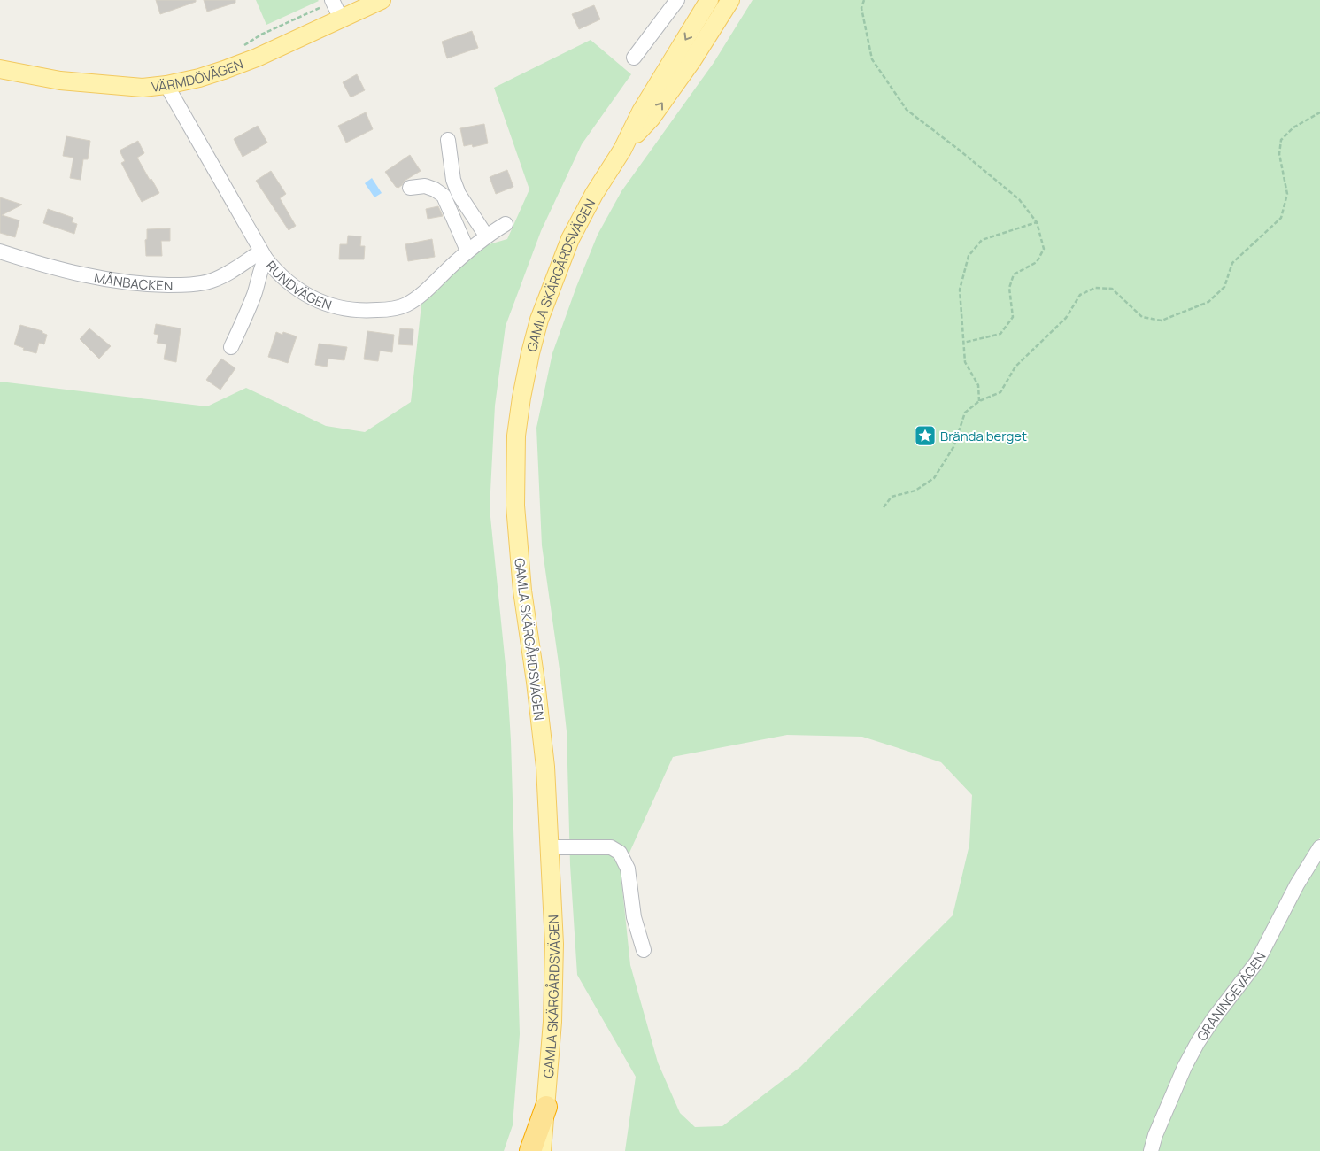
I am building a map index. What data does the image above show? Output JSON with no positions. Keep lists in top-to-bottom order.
{
  "streets": {
    "main road": ["VÄRMDÖVÄGEN", "GAMLA SKÄRGÅRDSVÄGEN"],
    "street": ["MÅNBACKEN", "RUNDVÄGEN", "GRANINGEVÄGEN"]
  },
  "crossings": [
    ["VÄRMDÖVÄGEN", "RUNDVÄGEN"],
    ["MÅNBACKEN", "RUNDVÄGEN"]
  ],
  "places": {
    "place": ["Brända berget"]
  }
}
